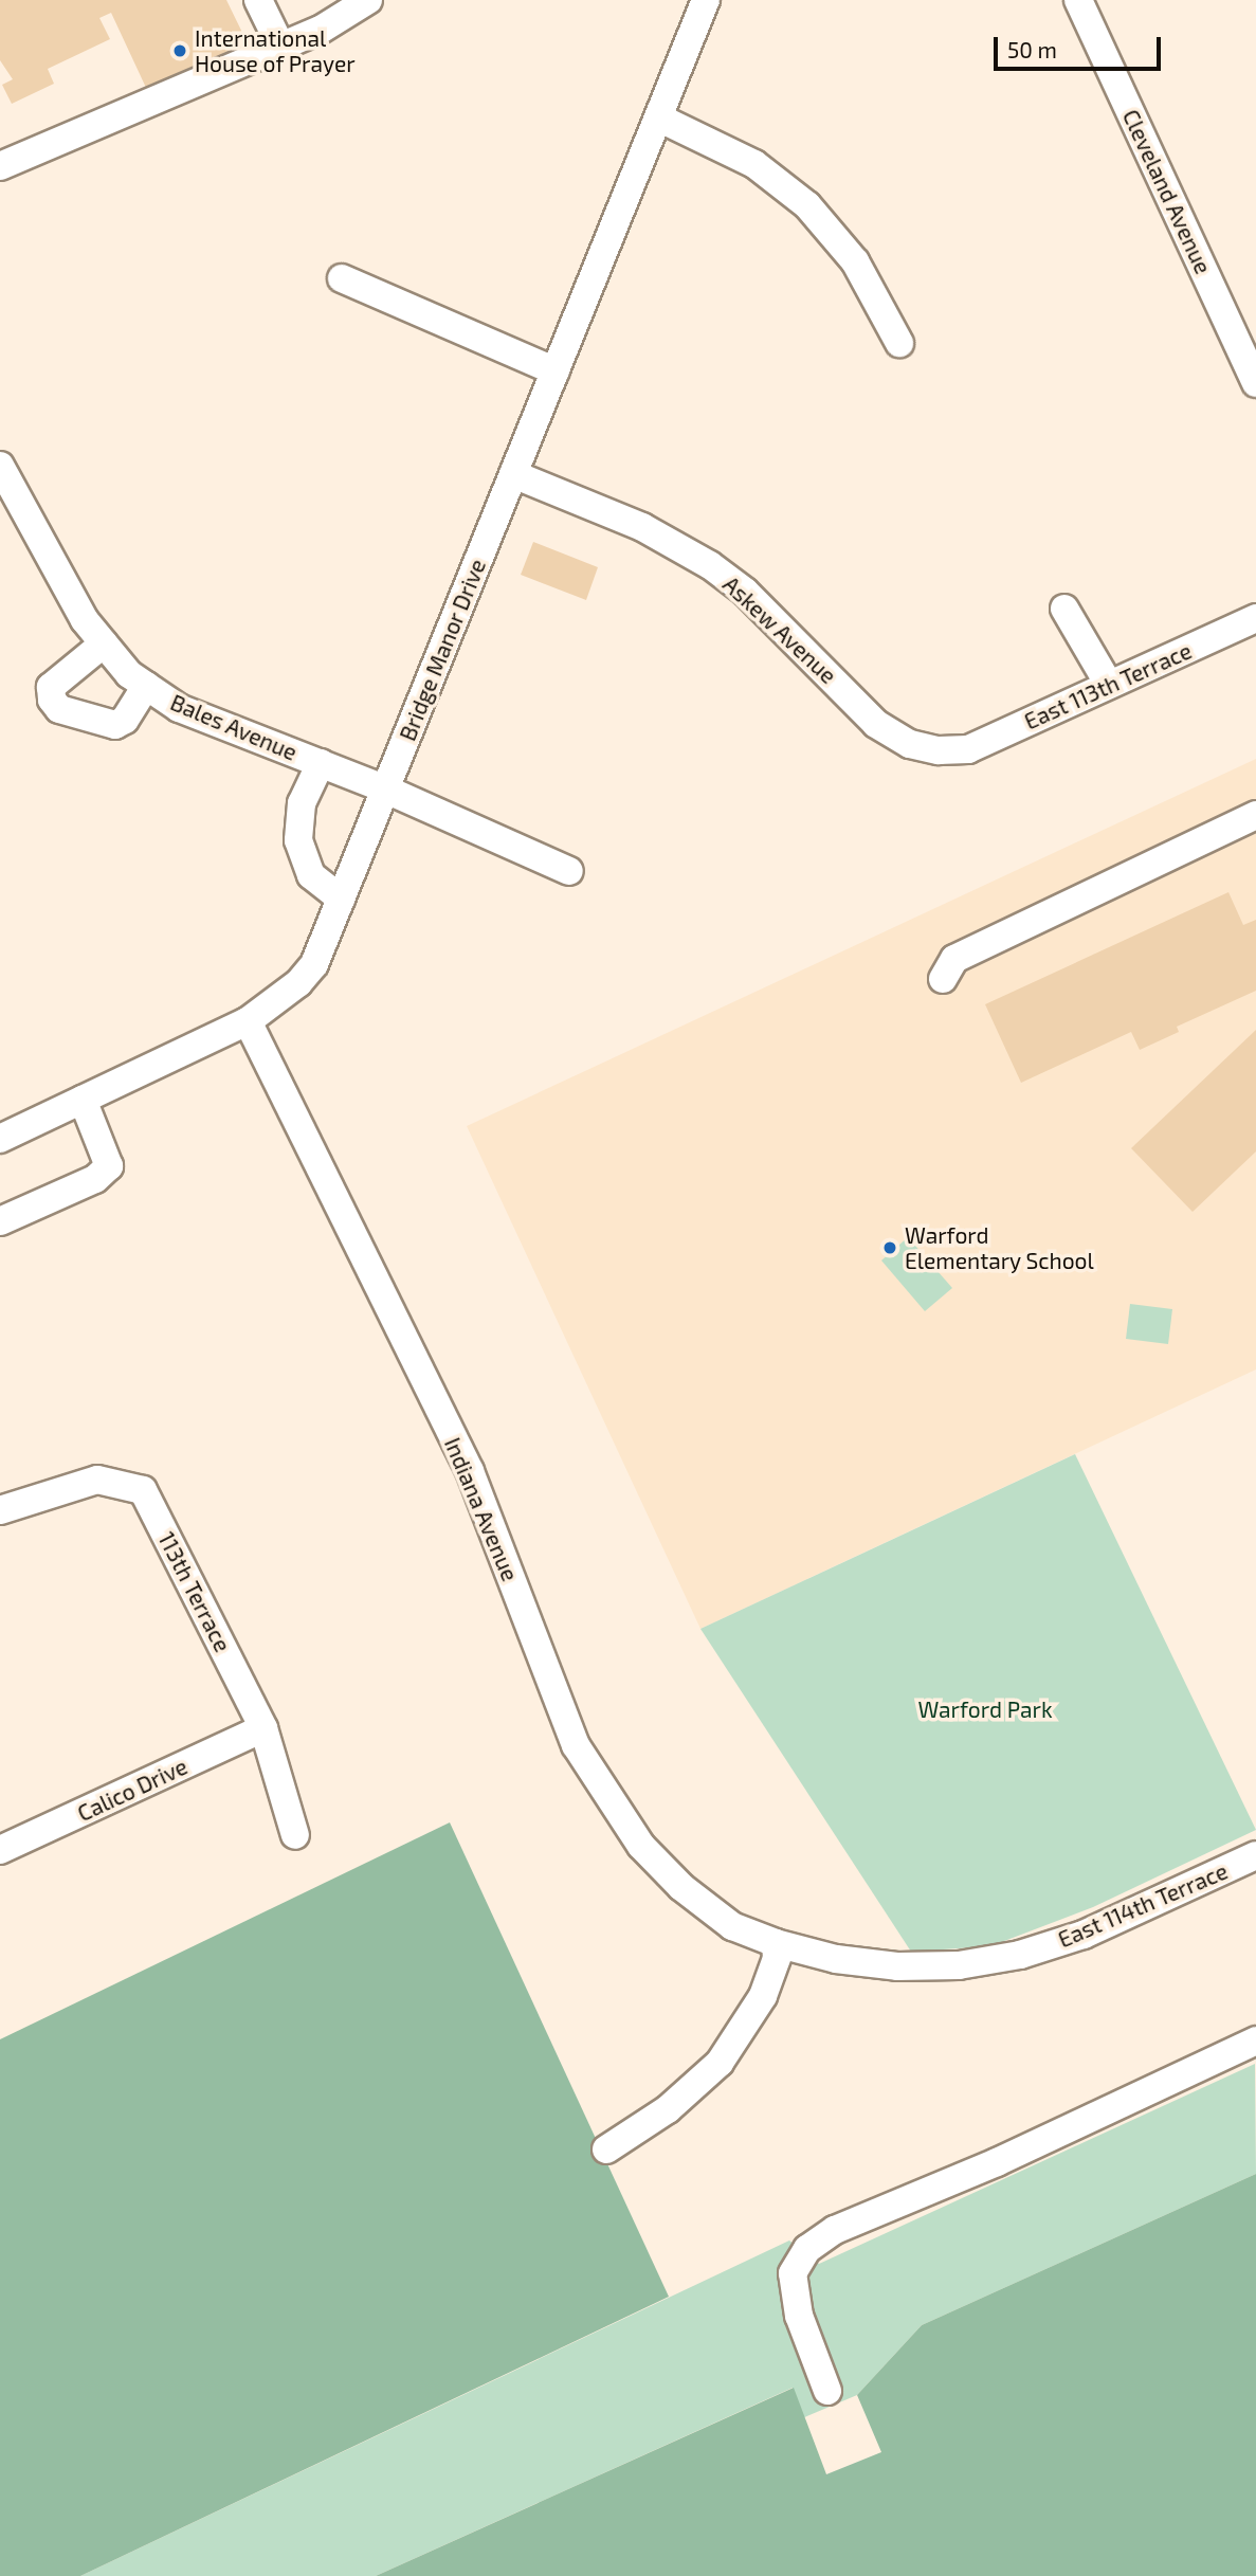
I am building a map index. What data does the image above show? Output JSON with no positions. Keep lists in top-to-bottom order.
{
  "streets": {
    "street": [
      "Cleveland Avenue",
      "Askew Avenue",
      "Bridge Manor Drive",
      "East 113th Terrace",
      "Bales Avenue",
      "Indiana Avenue",
      "113th Terrace",
      "Calico Drive",
      "East 114th Terrace"
    ]
  },
  "crossings": [
    ["Askew Avenue", "Bridge Manor Drive"],
    ["Askew Avenue", "East 113th Terrace"],
    ["Bridge Manor Drive", "Bales Avenue"],
    ["Bridge Manor Drive", "Indiana Avenue"],
    ["Indiana Avenue", "East 114th Terrace"],
    ["113th Terrace", "Calico Drive"]
  ],
  "parks": ["Warford Park"],
  "places": ["International House of Prayer", "Warford Elementary School"],
  "scale_bar": "50 m"
}
